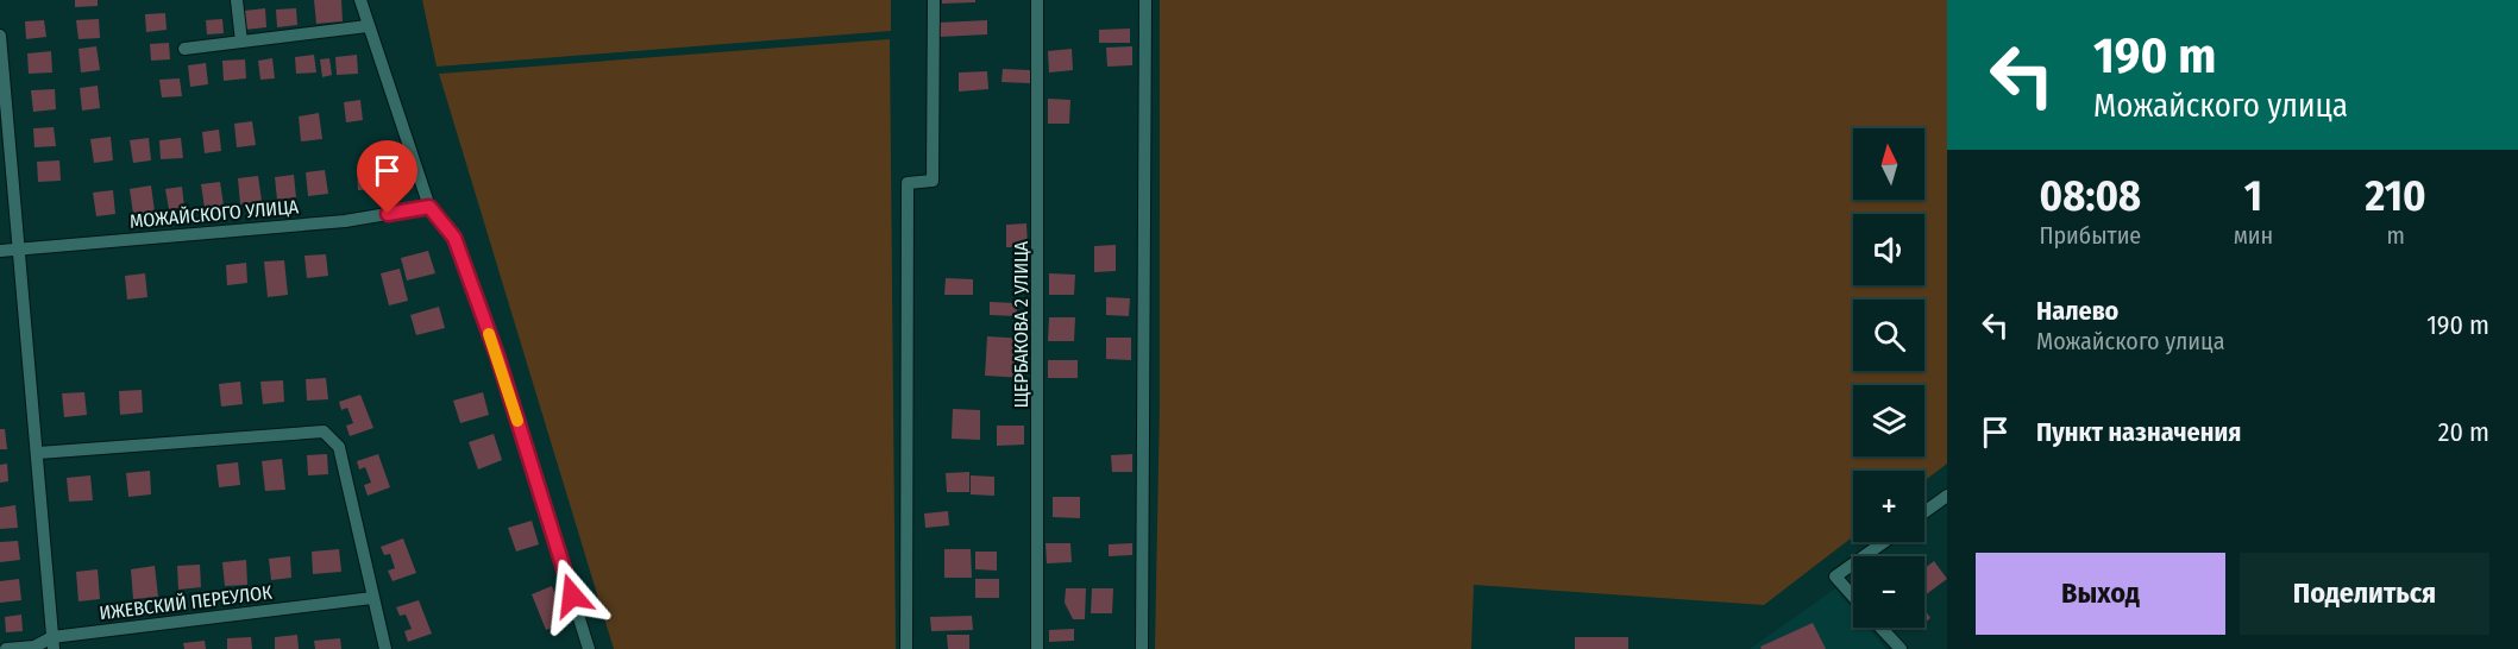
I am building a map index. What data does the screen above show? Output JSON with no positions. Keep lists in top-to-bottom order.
{
  "streets": {
    "street": ["МОЖАЙСКОГО УЛИЦА", "ЩЕРБАКОВА 2 УЛИЦА", "ИЖЕВСКИЙ ПЕРЕУЛОК"]
  },
  "north": "top",
  "page": {
    "turn": ["190 m", "Можайского улица"],
    "map_buttons": ["+", "−"],
    "eta": [
      "08:08",
      "Прибытие",
      "1",
      "мин",
      "210",
      "m"
    ],
    "list": [
      {
        "name": "Налево",
        "note": "Можайского улица",
        "value": "190 m"
      },
      {
        "name": "Пункт назначения",
        "value": "20 m"
      }
    ],
    "buttons": ["Выход", "Поделиться"]
  }
}
